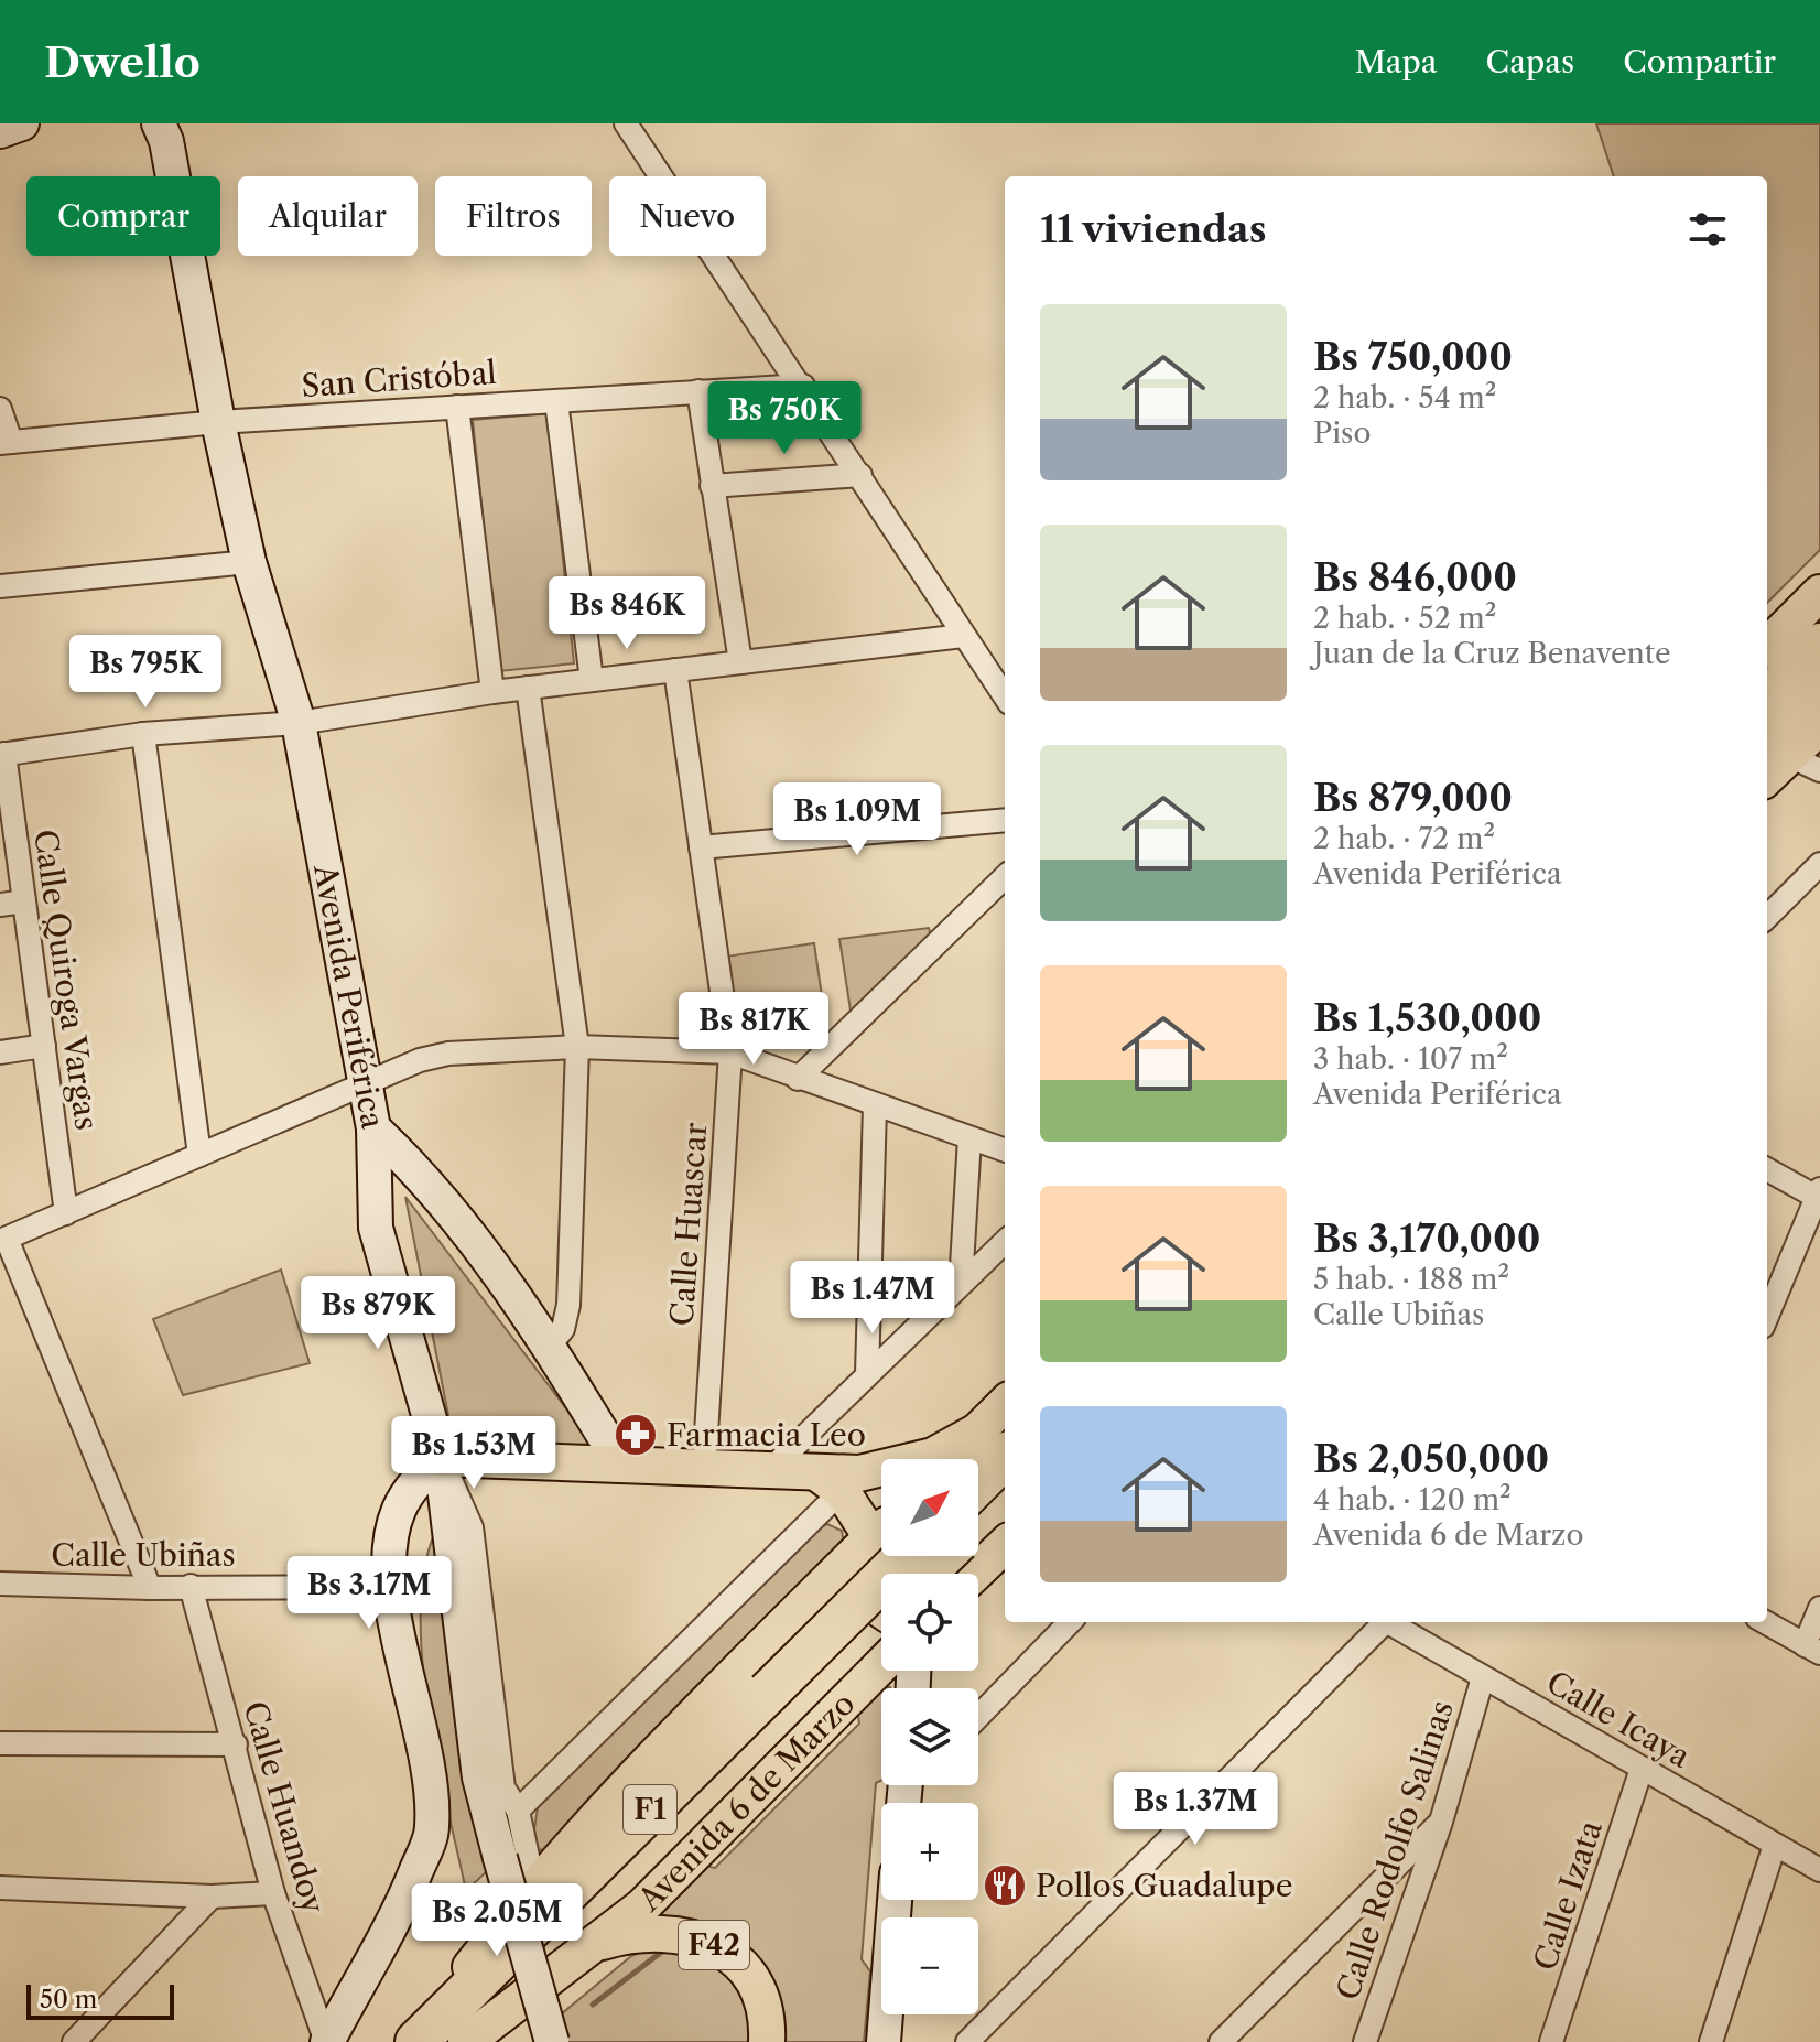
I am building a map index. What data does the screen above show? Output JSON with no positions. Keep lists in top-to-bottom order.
{
  "streets": {
    "highway": ["Avenida 6 de Marzo", "F1"],
    "main road": ["F42"],
    "street": [
      "San Cristóbal",
      "Calle Quiroga Vargas",
      "Avenida Periférica",
      "Calle Huascar",
      "Calle Ubiñas",
      "Calle Icaya",
      "Calle Huandoy",
      "Calle Rodolfo Salinas",
      "Calle Izata"
    ]
  },
  "crossings": [
    ["San Cristóbal", "Avenida Periférica"],
    ["Calle Ubiñas", "Calle Huandoy"],
    ["Calle Icaya", "Calle Rodolfo Salinas"],
    ["Calle Icaya", "Calle Izata"],
    ["Avenida 6 de Marzo", "F42"]
  ],
  "places": {
    "pharmacy": ["Farmacia Leo"],
    "restaurant": ["Pollos Guadalupe"]
  },
  "scale_bar": "50 m",
  "north": "top right",
  "page": {
    "header": "Dwello",
    "nav": ["Mapa", "Capas", "Compartir"],
    "chip": [
      "Comprar",
      "Alquilar",
      "Filtros",
      "Nuevo"
    ],
    "heading": "11 viviendas",
    "list": [
      {
        "name": "Bs 750,000",
        "note": "2 hab. · 54 m² · Piso"
      },
      {
        "name": "Bs 846,000",
        "note": "2 hab. · 52 m² · Juan de la Cruz Benavente"
      },
      {
        "name": "Bs 879,000",
        "note": "2 hab. · 72 m² · Avenida Periférica"
      },
      {
        "name": "Bs 1,530,000",
        "note": "3 hab. · 107 m² · Avenida Periférica"
      },
      {
        "name": "Bs 3,170,000",
        "note": "5 hab. · 188 m² · Calle Ubiñas"
      },
      {
        "name": "Bs 2,050,000",
        "note": "4 hab. · 120 m² · Avenida 6 de Marzo"
      }
    ],
    "price": [
      "Bs 750K",
      "Bs 846K",
      "Bs 795K",
      "Bs 1.09M",
      "Bs 817K",
      "Bs 1.47M",
      "Bs 879K",
      "Bs 1.53M",
      "Bs 3.17M",
      "Bs 1.37M",
      "Bs 2.05M"
    ],
    "map_buttons": ["+", "−"],
    "scale": "50 m"
  }
}
